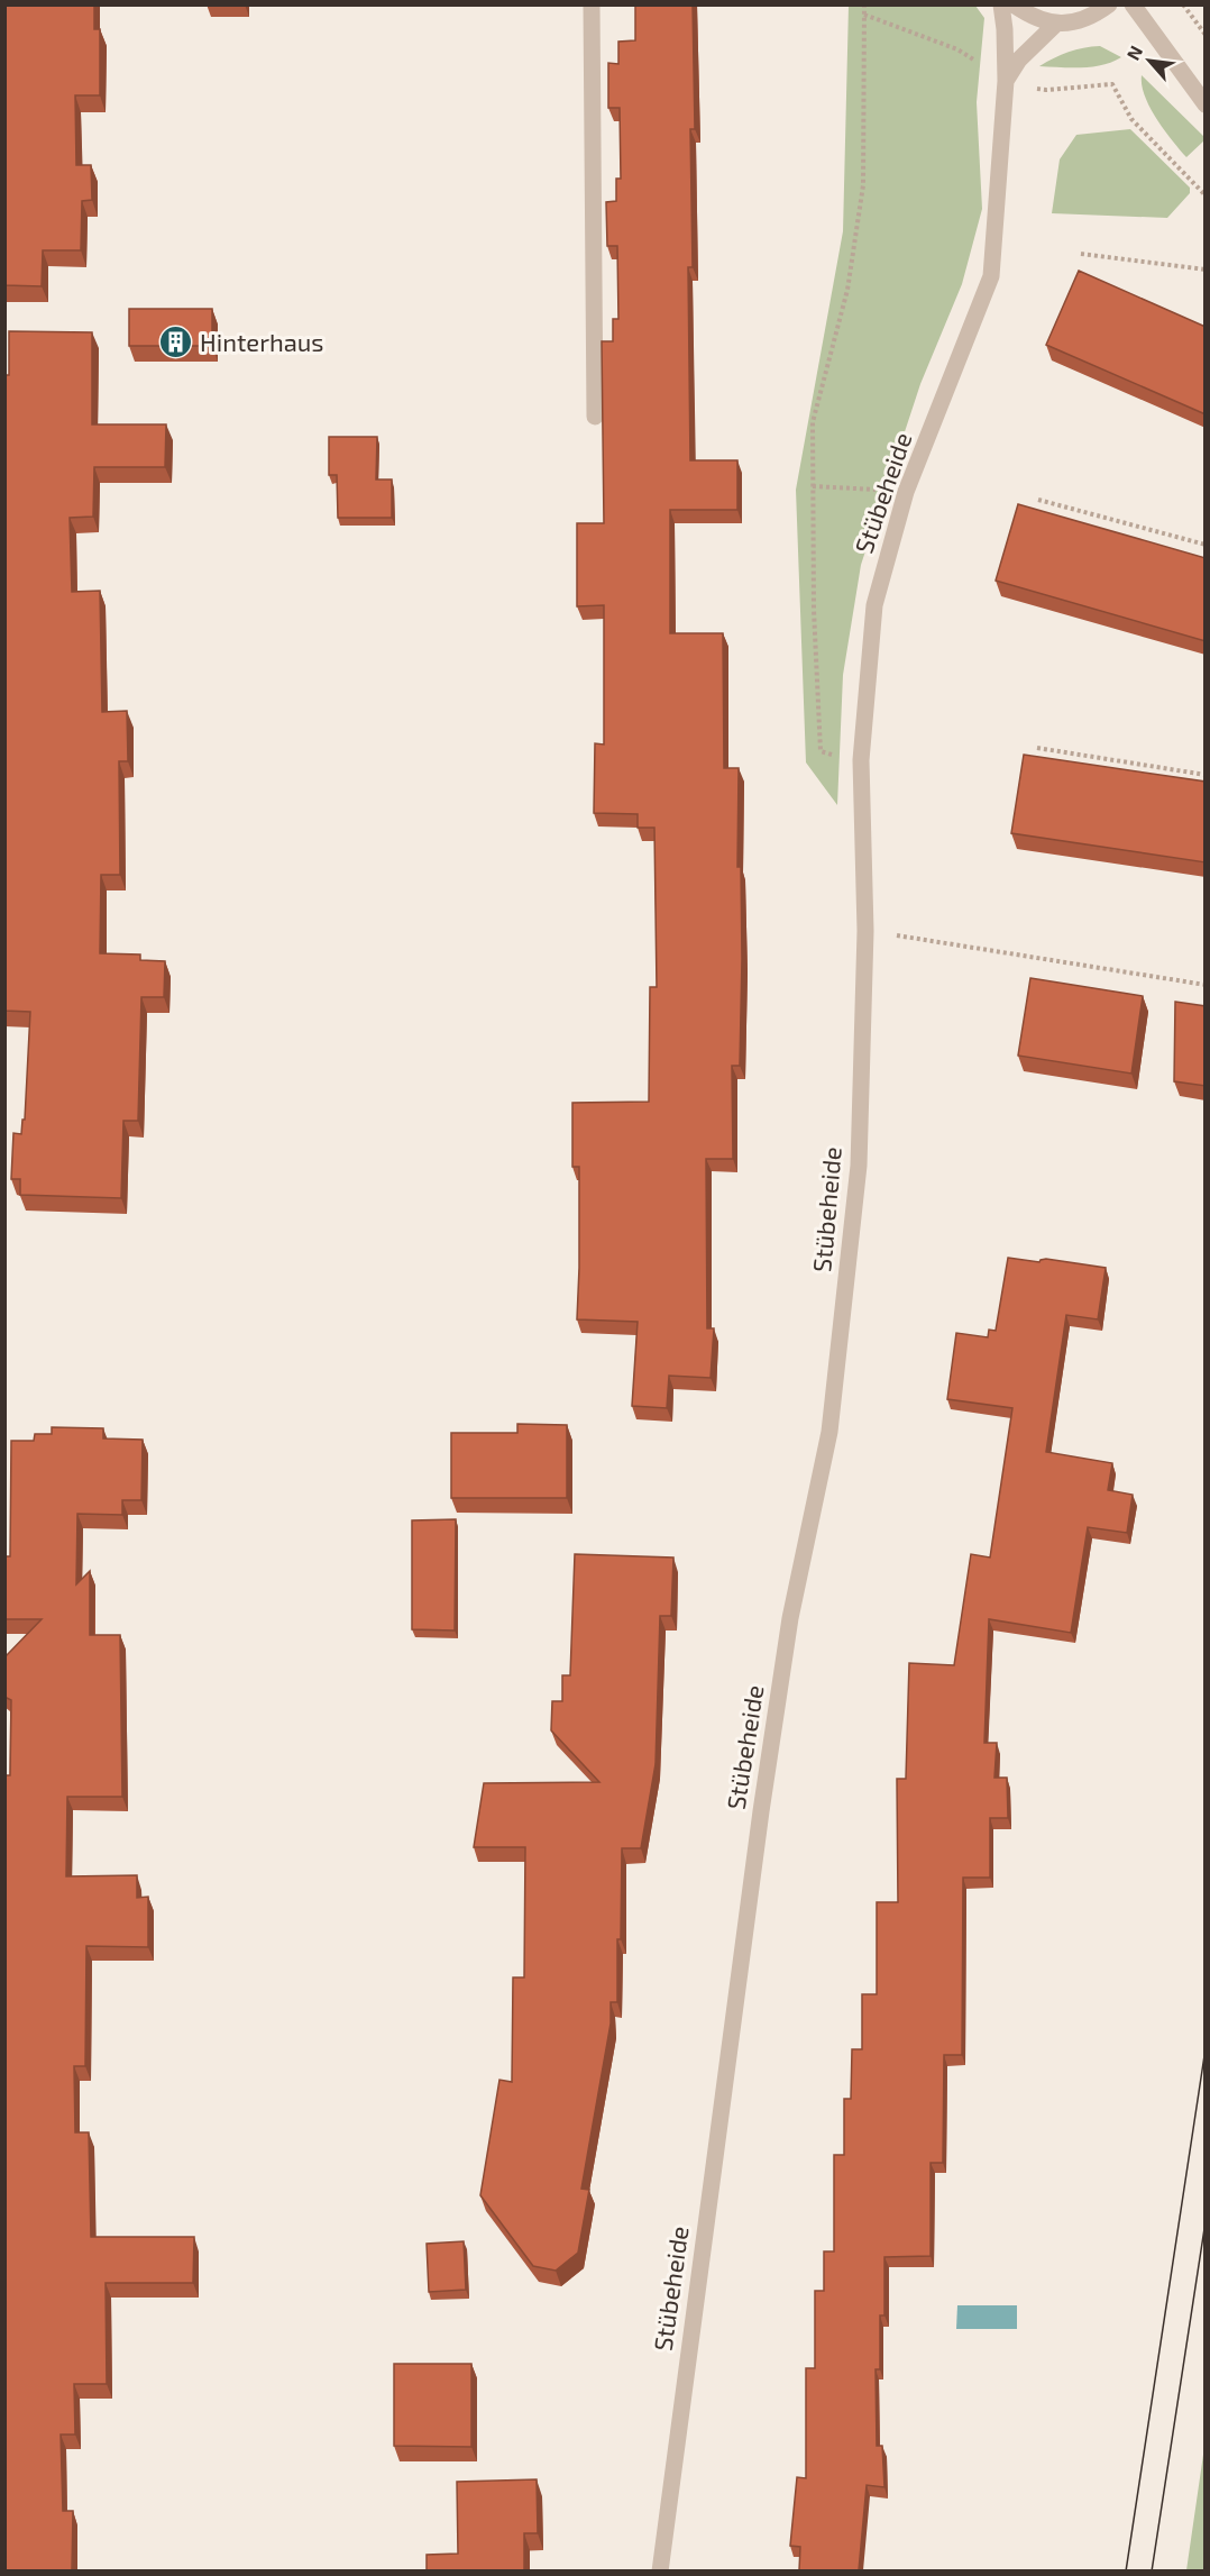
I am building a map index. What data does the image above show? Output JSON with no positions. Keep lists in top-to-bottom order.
{
  "streets": {
    "street": ["Stübeheide"]
  },
  "places": {
    "building": ["Hinterhaus"]
  },
  "north": "top left"
}
